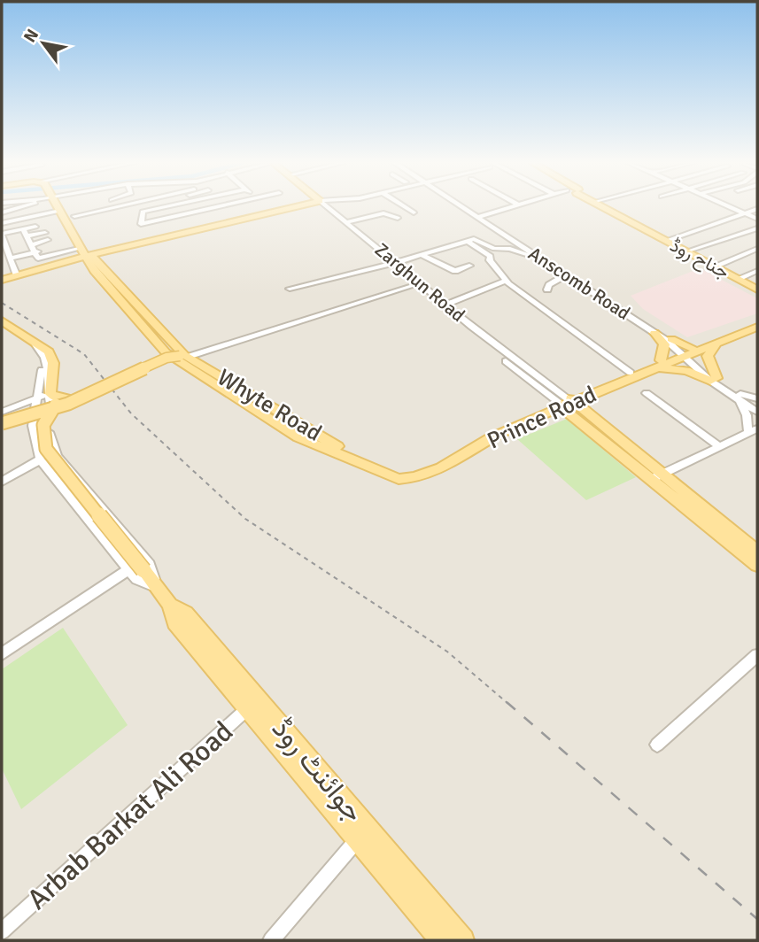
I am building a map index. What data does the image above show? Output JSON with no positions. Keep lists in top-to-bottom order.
{
  "streets": {
    "main road": [
      "جناح روڈ",
      "Zarghun Road",
      "Whyte Road",
      "Prince Road",
      "جوائنٹ روڈ"
    ],
    "street": ["Anscomb Road", "Arbab Barkat Ali Road"]
  },
  "crossings": [
    ["Zarghun Road", "Prince Road"],
    ["Anscomb Road", "Prince Road"],
    ["Whyte Road", "Prince Road"],
    ["جوائنٹ روڈ", "Arbab Barkat Ali Road"]
  ],
  "north": "top left"
}
